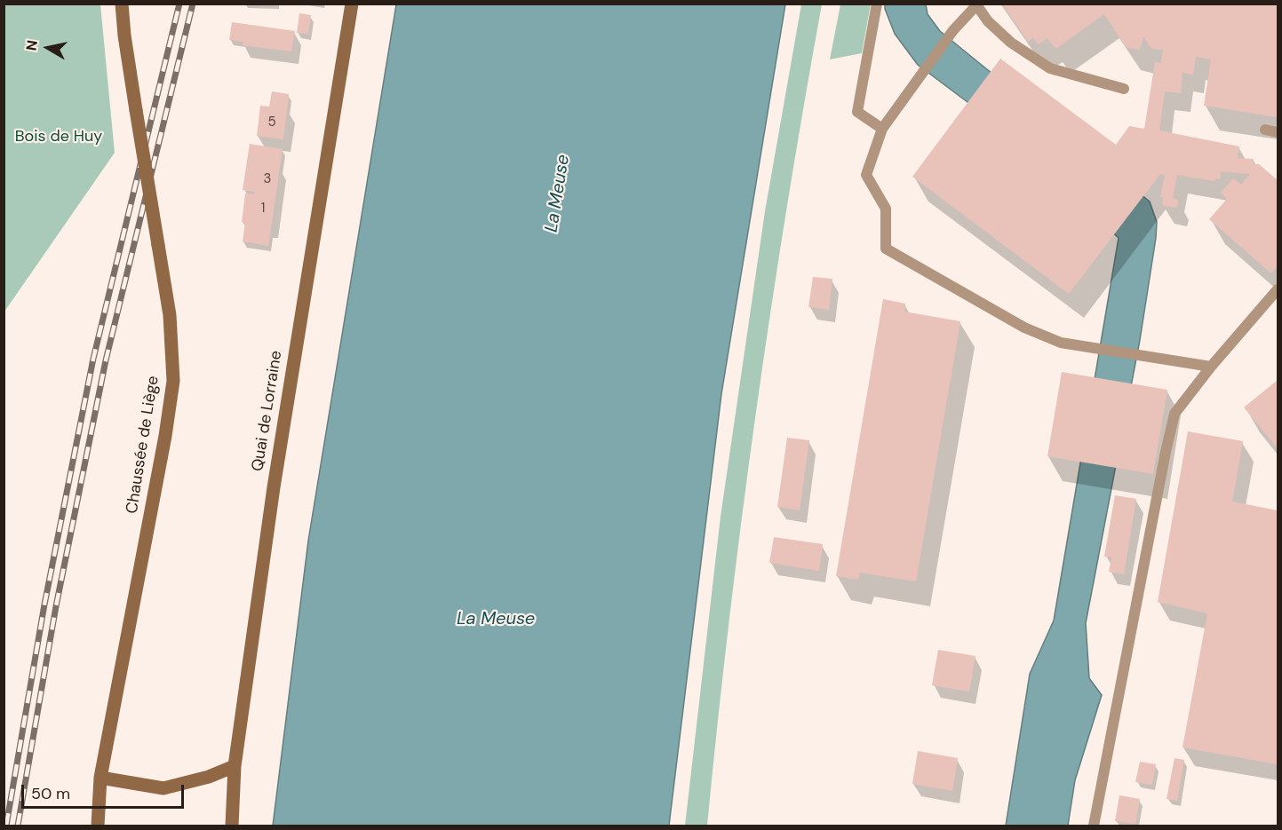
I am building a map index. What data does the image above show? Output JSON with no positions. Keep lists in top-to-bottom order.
{
  "streets": {
    "main road": ["Quai de Lorraine", "Chaussée de Liège"]
  },
  "water": ["La Meuse"],
  "parks": ["Bois de Huy"],
  "house_numbers": ["5", "3", "1"],
  "scale_bar": "50 m",
  "north": "left"
}
